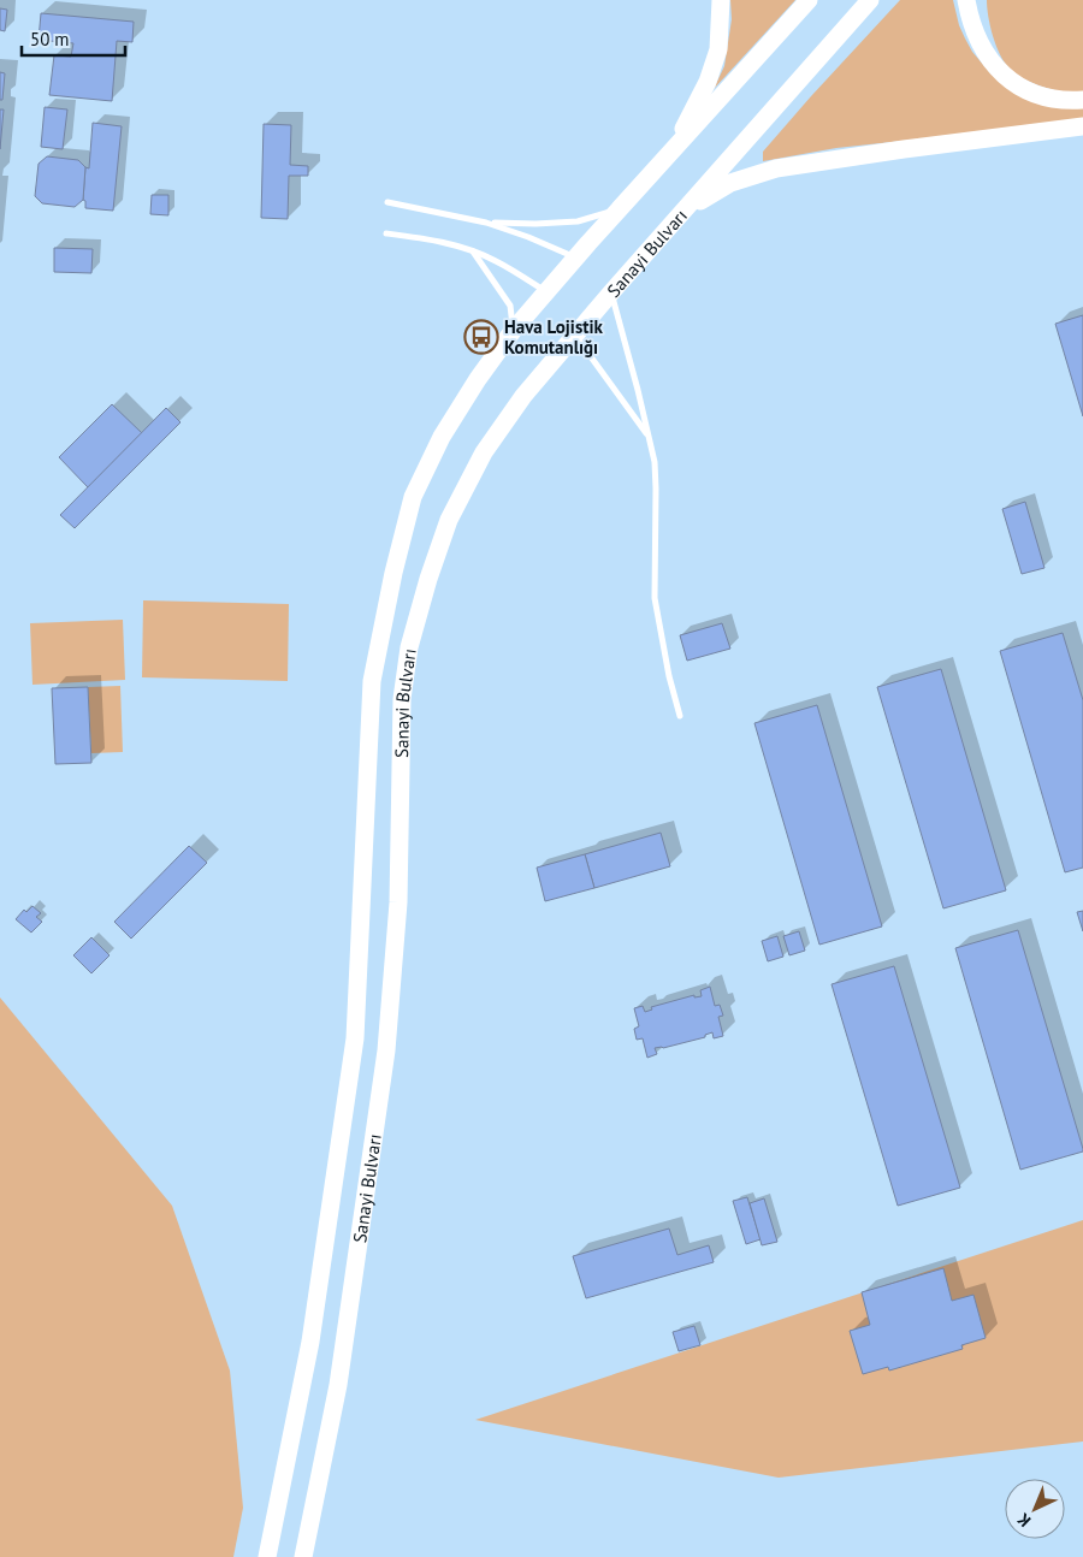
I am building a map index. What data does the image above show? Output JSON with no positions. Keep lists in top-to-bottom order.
{
  "streets": {
    "main road": ["Sanayi Bulvarı"]
  },
  "places": {
    "bus stop": ["Hava Lojistik Komutanlığı"]
  },
  "scale_bar": "50 m",
  "north": "bottom left"
}
